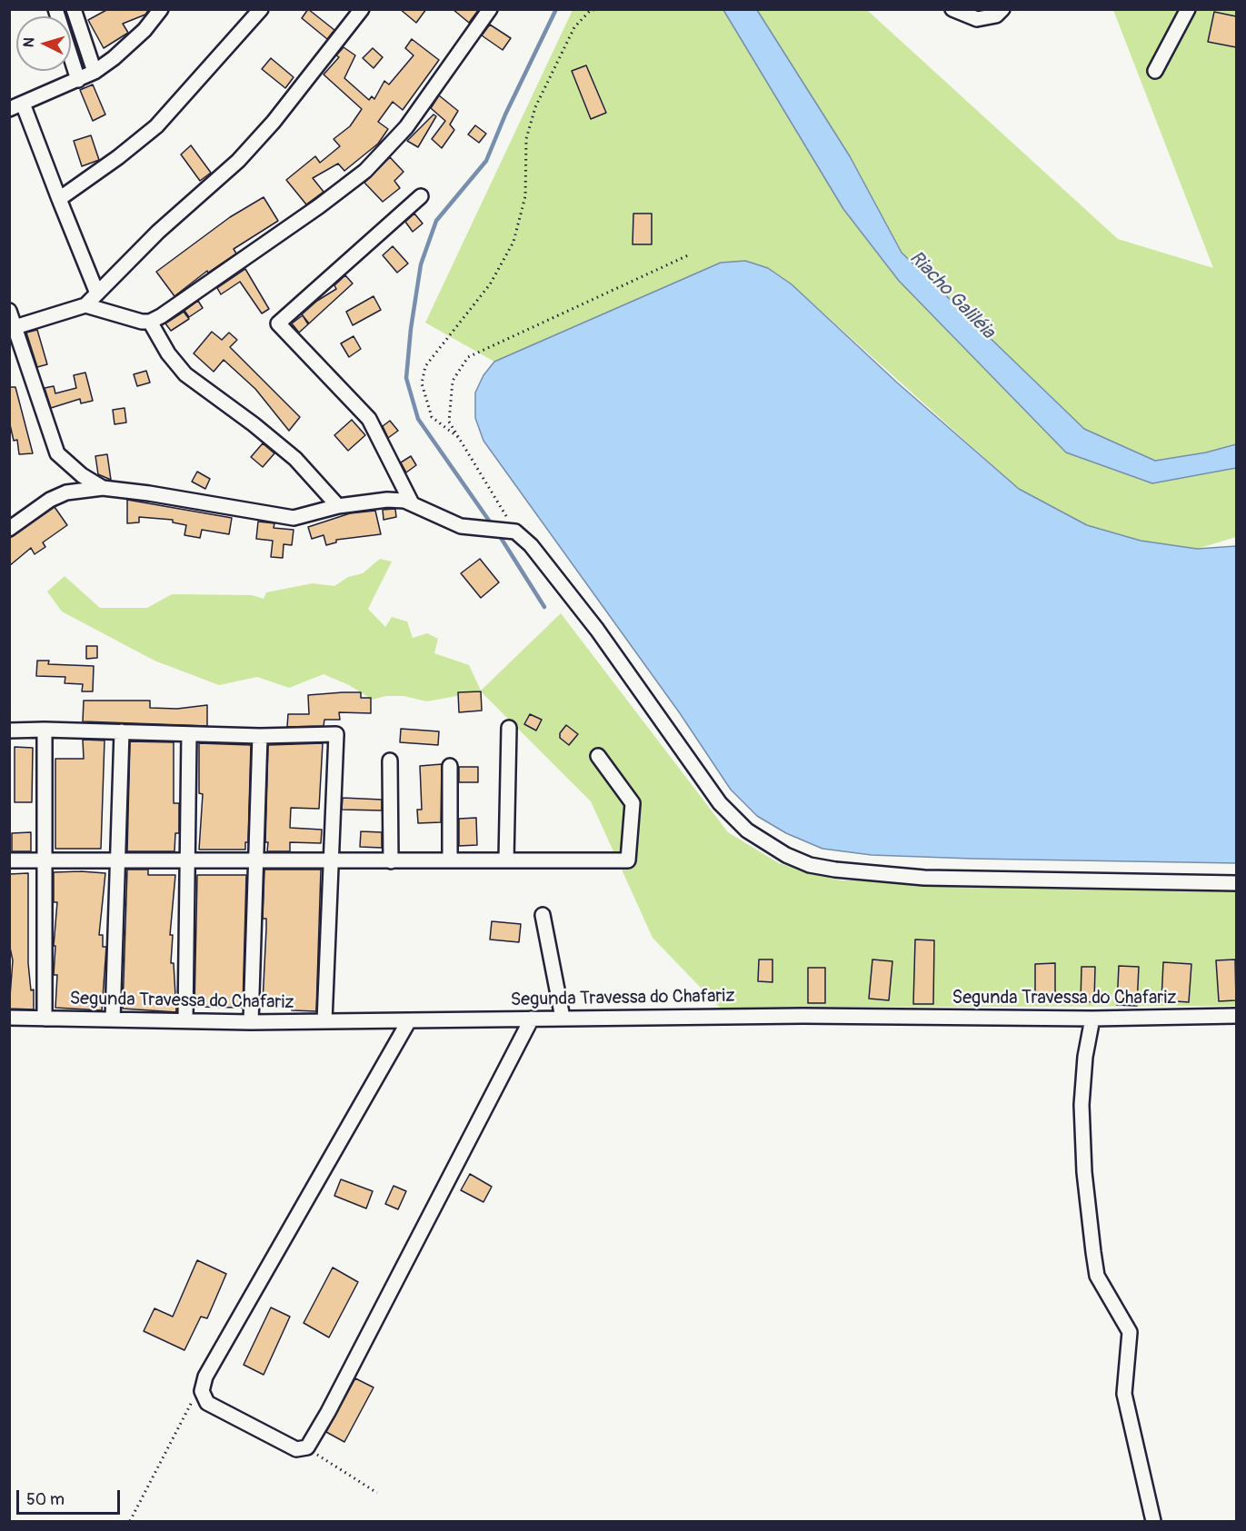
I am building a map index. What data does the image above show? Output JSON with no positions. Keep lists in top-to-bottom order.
{
  "streets": {
    "street": ["Segunda Travessa do Chafariz"]
  },
  "water": ["Riacho Galiléia"],
  "scale_bar": "50 m",
  "north": "left"
}
